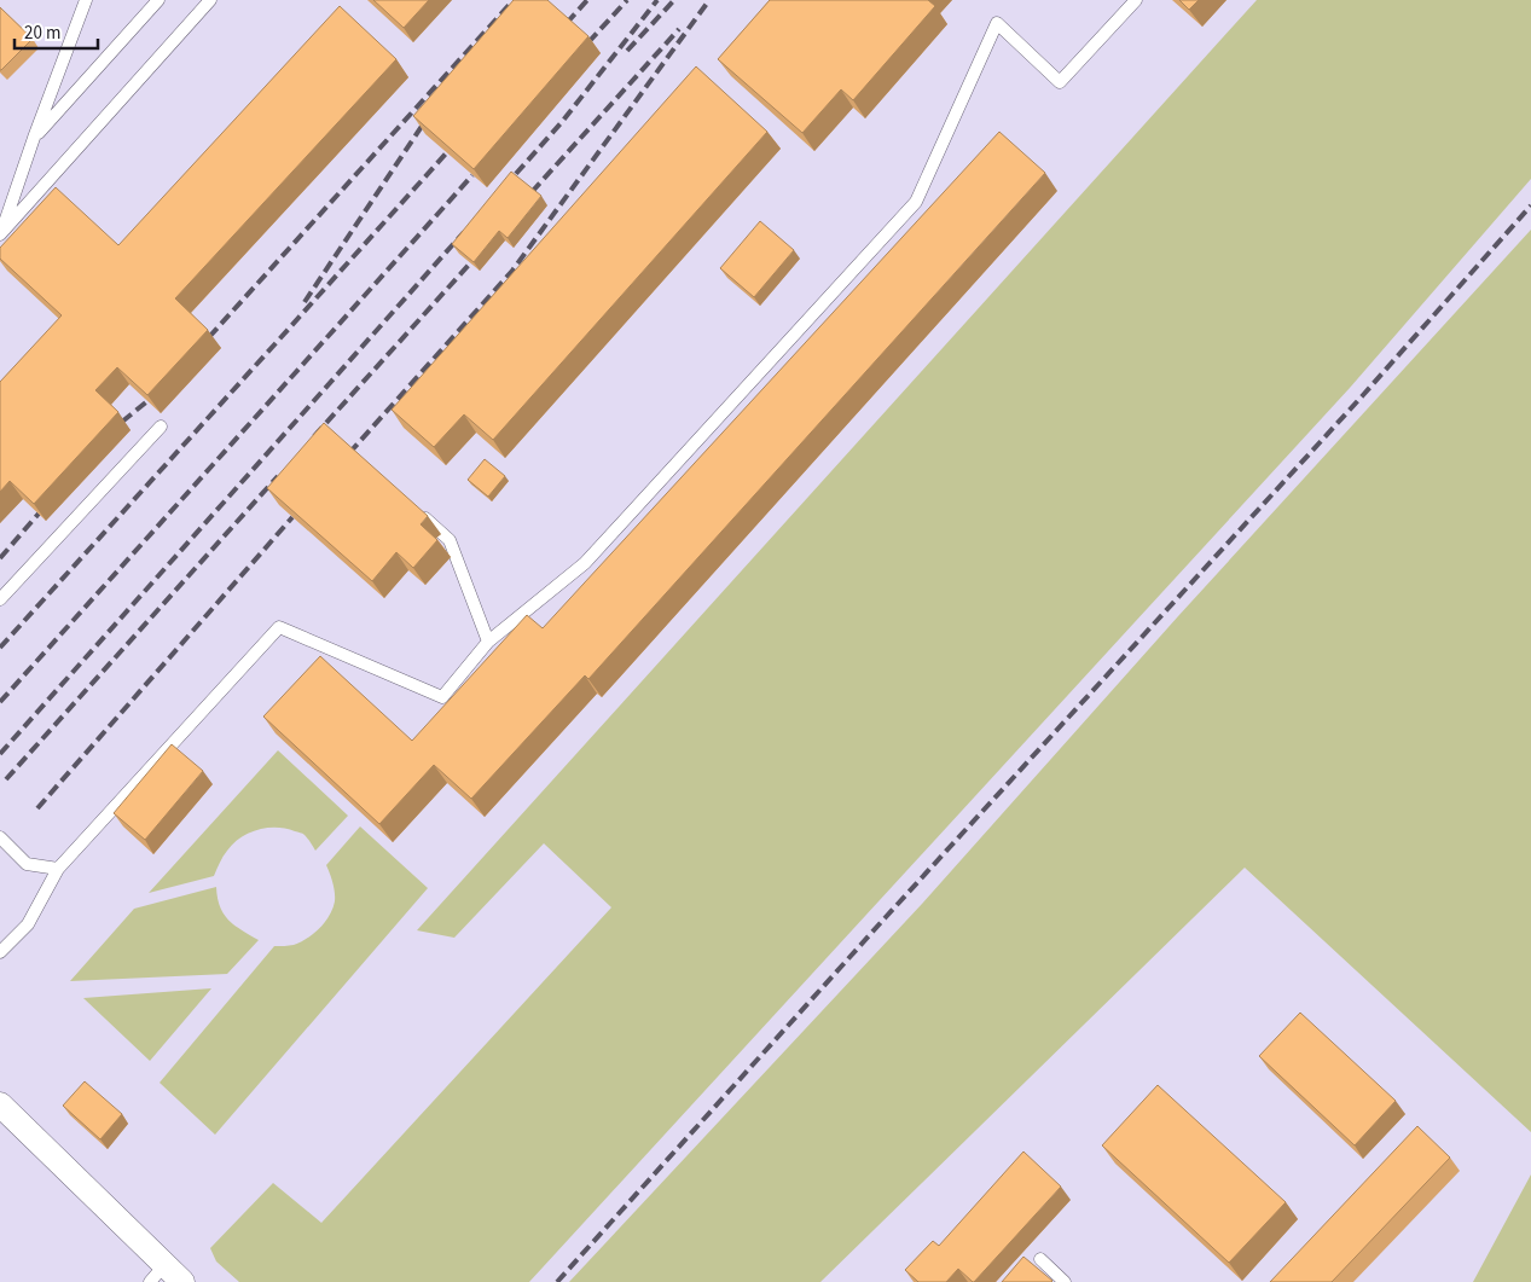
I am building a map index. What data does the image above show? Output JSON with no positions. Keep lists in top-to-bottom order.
{
  "scale_bar": "20 m"
}
